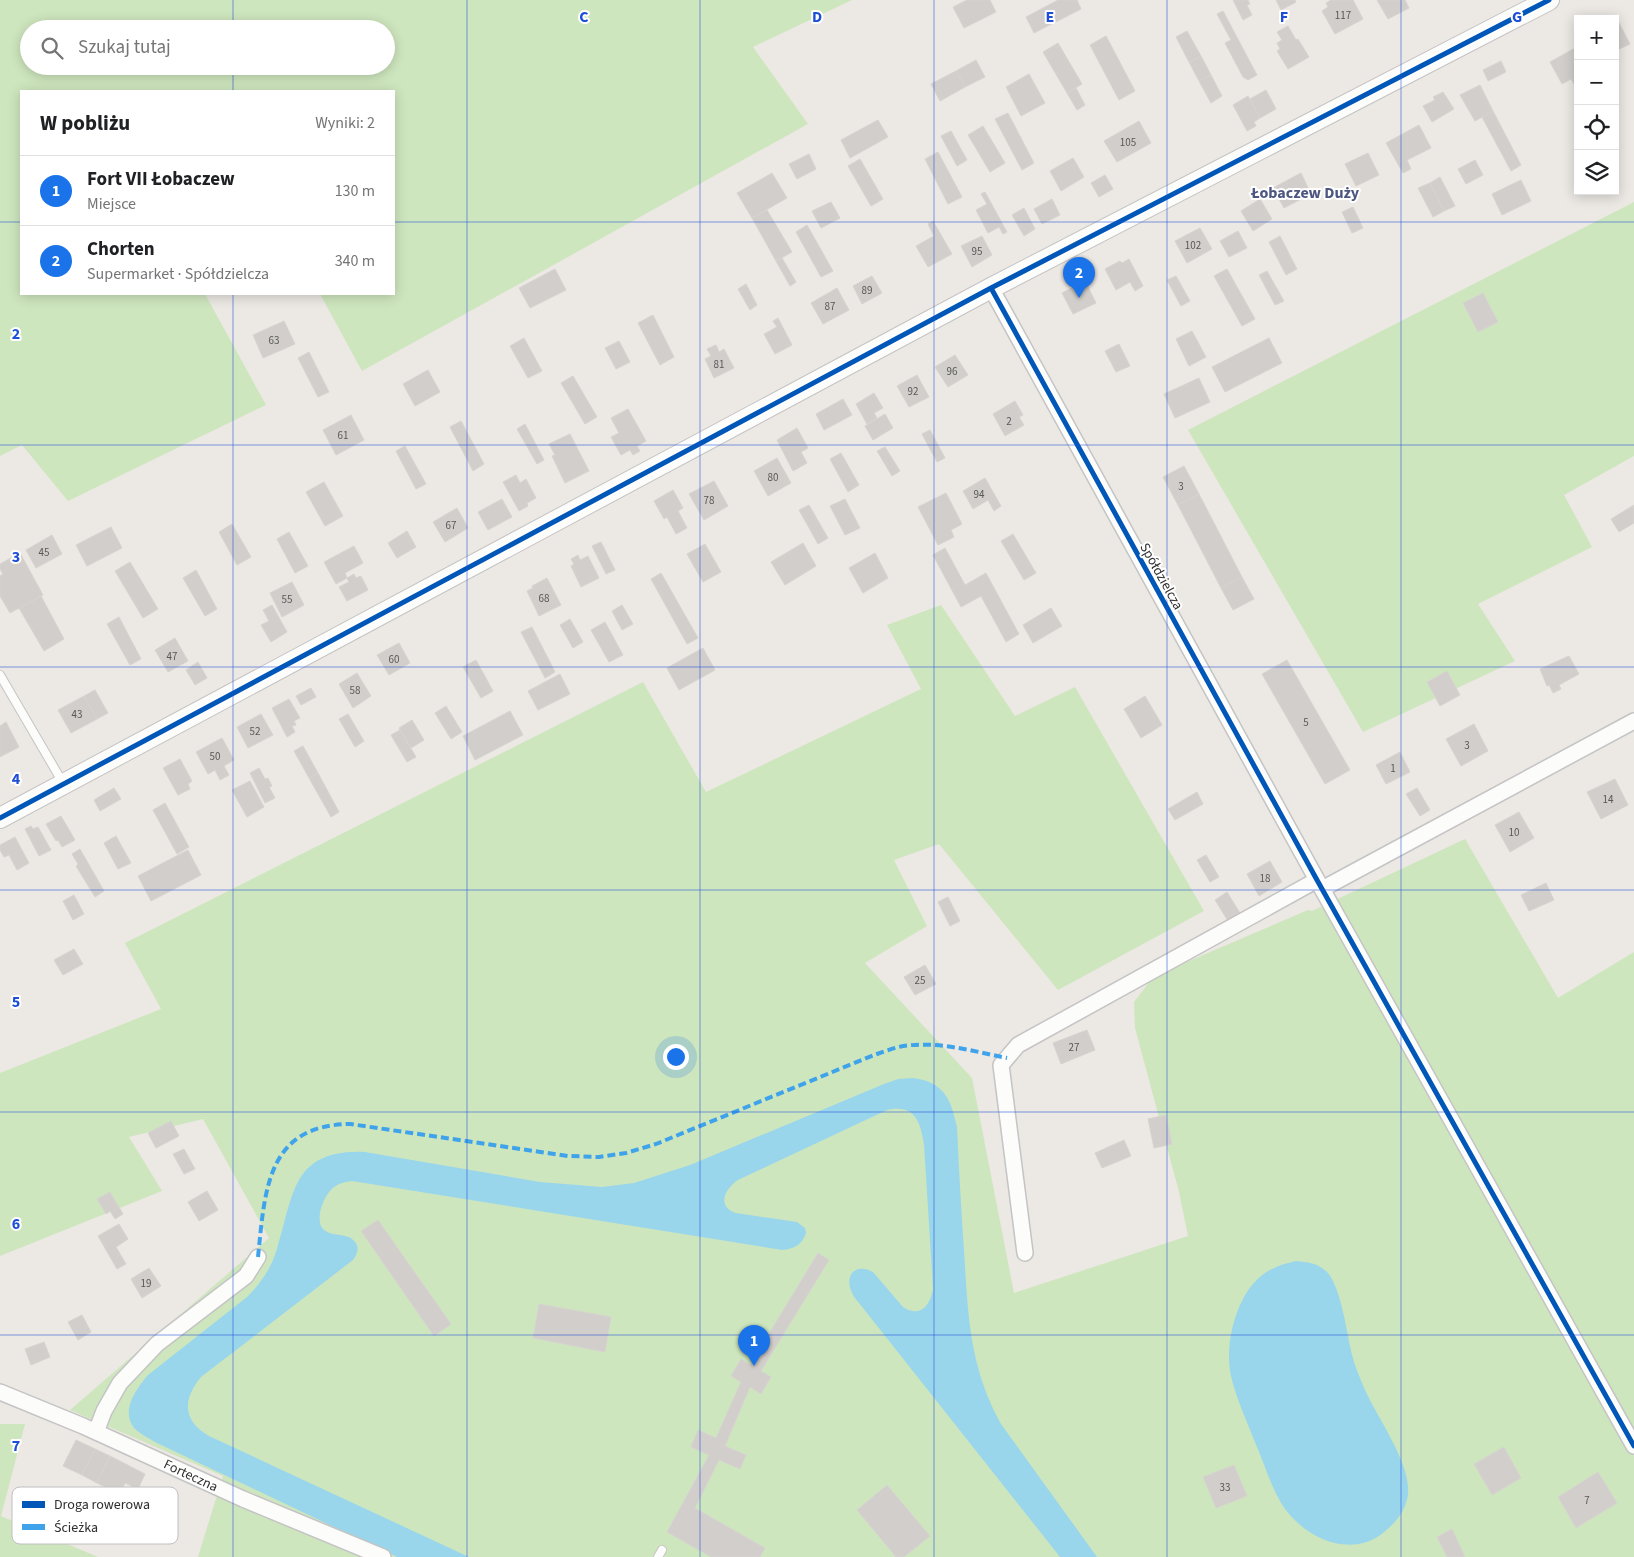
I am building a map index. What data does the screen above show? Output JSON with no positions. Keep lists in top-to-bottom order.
{
  "streets": {
    "street": ["Spółdzielcza", "Forteczna"]
  },
  "districts": ["Łobaczew Duży"],
  "house_numbers": [
    "117",
    "105",
    "102",
    "95",
    "89",
    "87",
    "63",
    "81",
    "96",
    "92",
    "2",
    "61",
    "80",
    "3",
    "94",
    "78",
    "67",
    "45",
    "68",
    "55",
    "47",
    "60",
    "58",
    "43",
    "5",
    "52",
    "3",
    "50",
    "1",
    "14",
    "10",
    "18",
    "25",
    "27",
    "19",
    "33",
    "7"
  ],
  "legend": ["Droga rowerowa", "Ścieżka"],
  "page": {
    "map_buttons": ["+", "−"],
    "search": "Szukaj tutaj",
    "heading": ["W pobliżu", "Wyniki: 2"],
    "list": [
      {
        "mark": "1",
        "name": "Fort VII Łobaczew",
        "note": "Miejsce",
        "value": "130 m"
      },
      {
        "mark": "2",
        "name": "Chorten",
        "note": "Supermarket · Spółdzielcza",
        "value": "340 m"
      }
    ],
    "pins": ["2", "1"]
  },
  "grid": {
    "columns": [
      "C",
      "D",
      "E",
      "F",
      "G"
    ],
    "rows": [
      "2",
      "3",
      "4",
      "5",
      "6",
      "7"
    ]
  }
}
